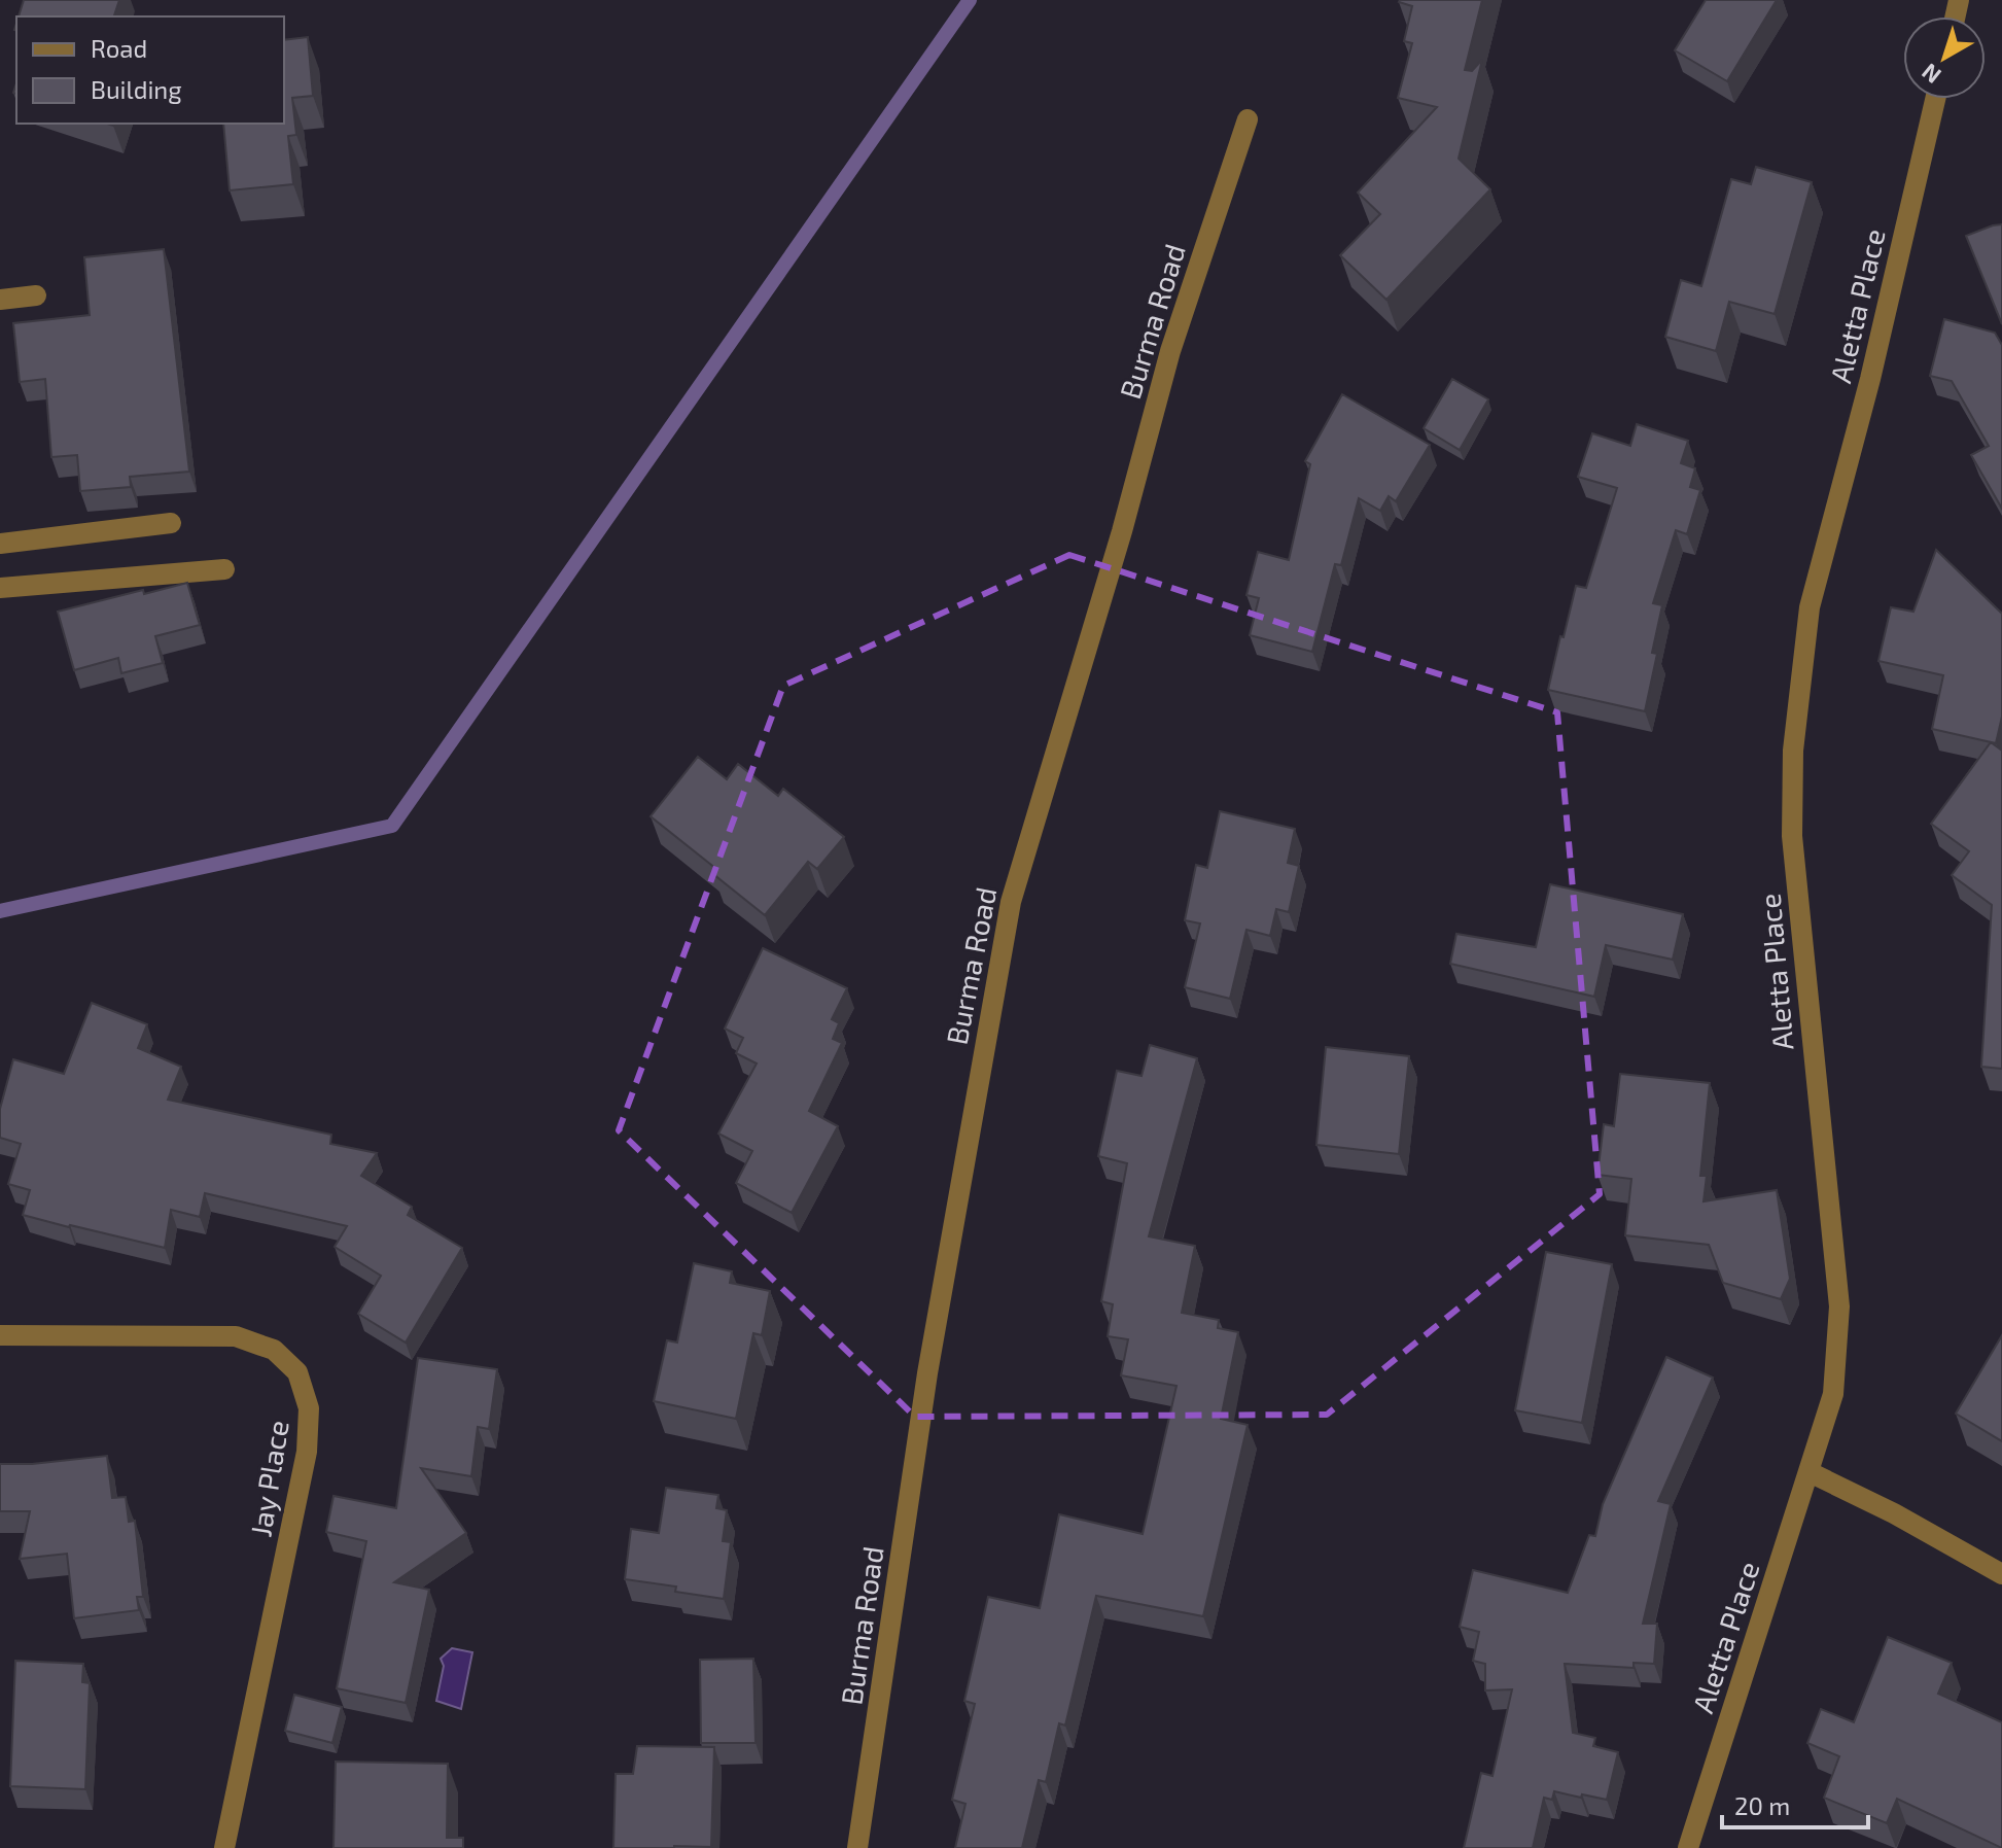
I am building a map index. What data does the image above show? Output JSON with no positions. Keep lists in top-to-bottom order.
{
  "streets": {
    "street": ["Aletta Place", "Burma Road", "Jay Place"]
  },
  "legend": ["Road", "Building"],
  "scale_bar": "20 m",
  "north": "bottom left"
}
